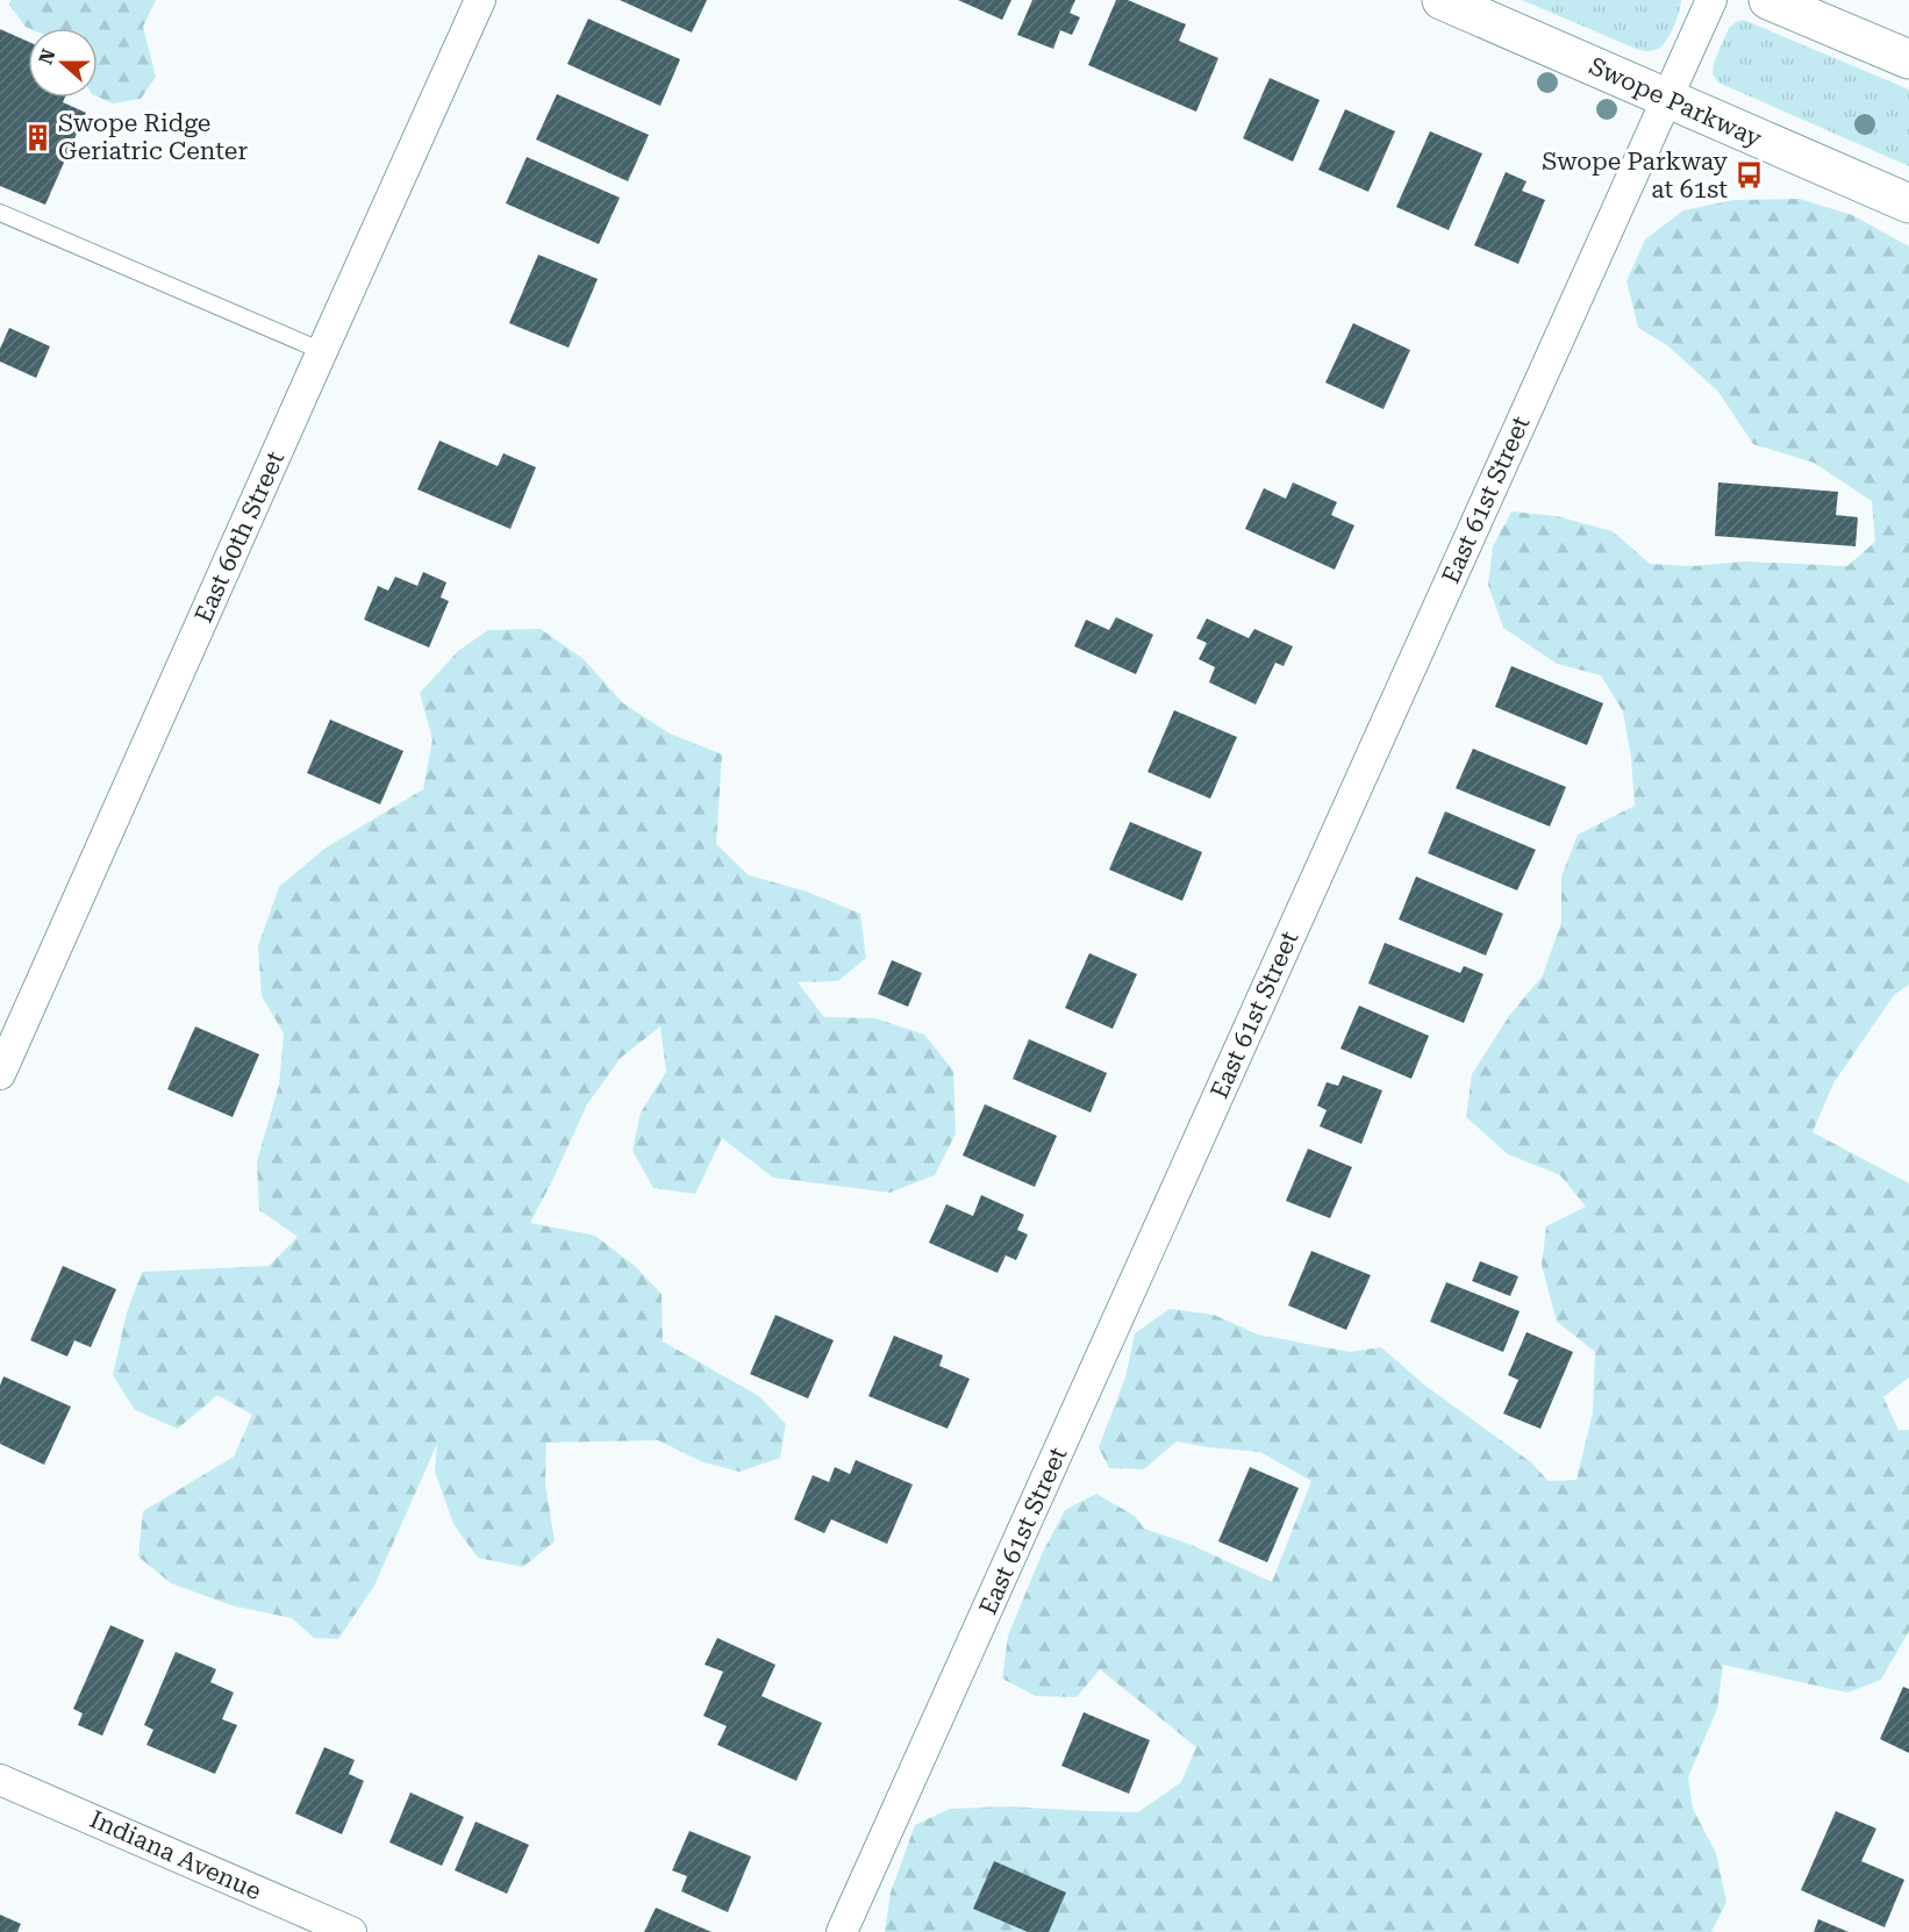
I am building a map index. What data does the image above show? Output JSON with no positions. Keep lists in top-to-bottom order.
{
  "streets": {
    "main road": ["Swope Parkway"],
    "street": ["East 61st Street", "East 60th Street", "Indiana Avenue"]
  },
  "crossings": [
    ["Swope Parkway", "East 61st Street"]
  ],
  "places": {
    "building": ["Swope Ridge Geriatric Center"],
    "bus stop": ["Swope Parkway at 61st"]
  },
  "north": "left"
}
